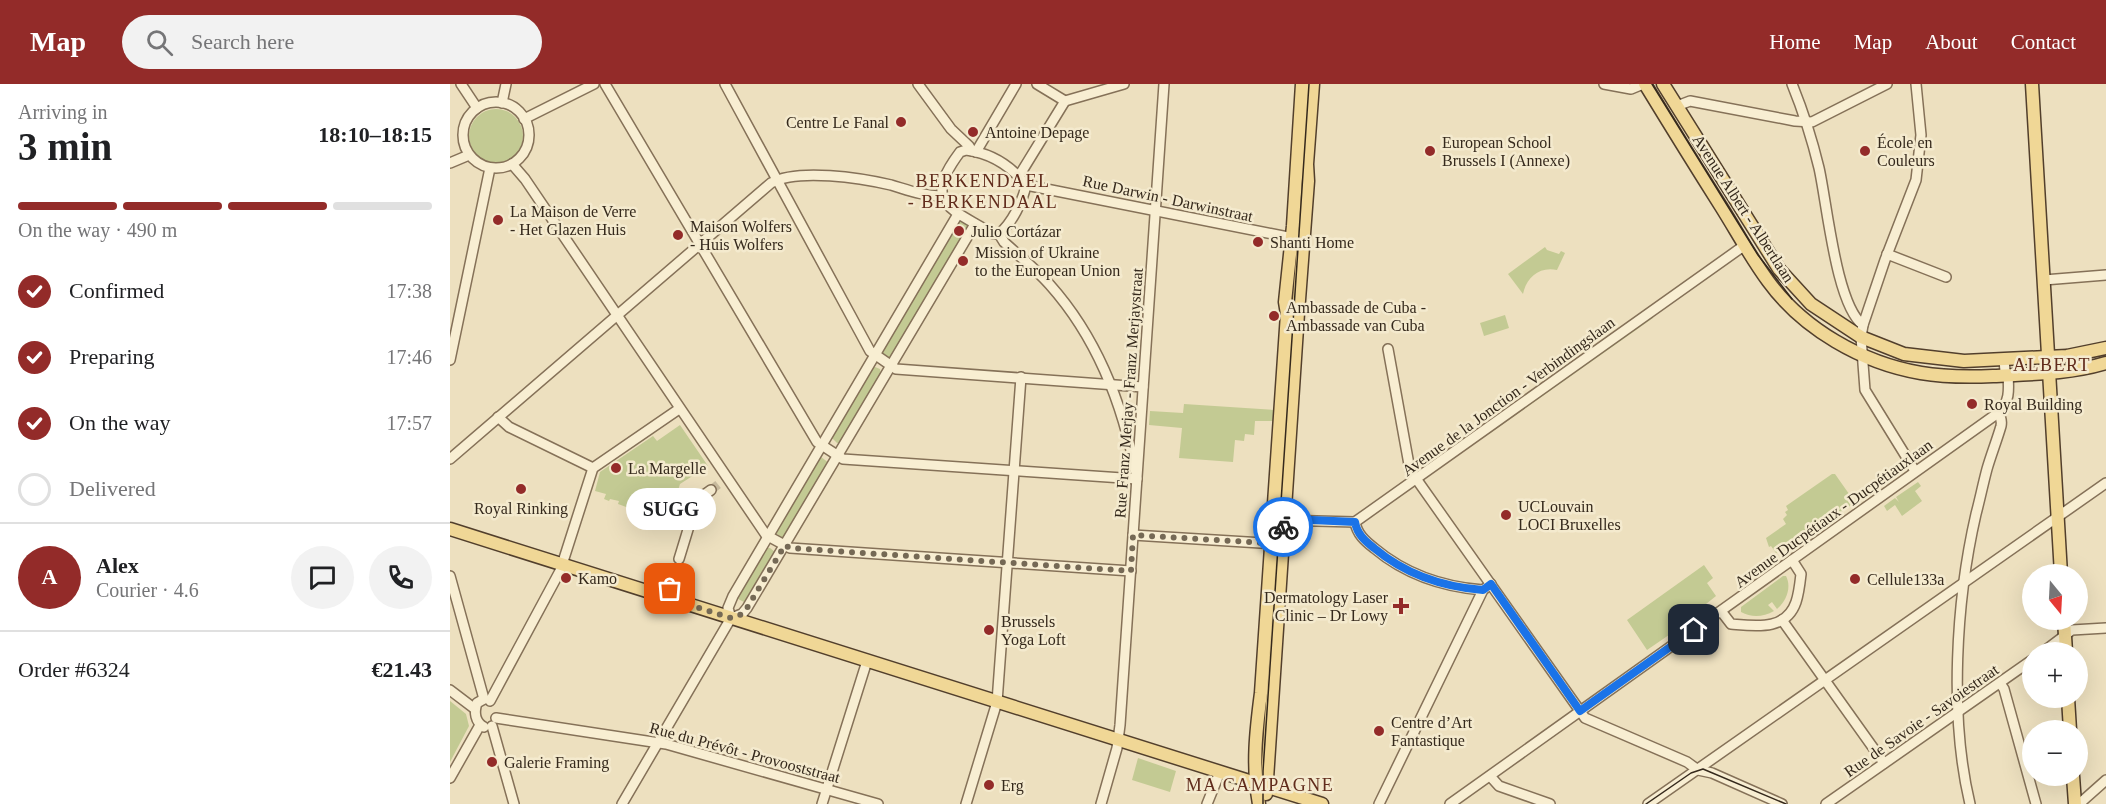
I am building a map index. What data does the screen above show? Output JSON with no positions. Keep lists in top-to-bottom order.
{
  "streets": {
    "main road": ["Avenue Albert - Albertlaan"],
    "street": [
      "Rue Darwin - Darwinstraat",
      "Rue Franz Merjay - Franz Merjaystraat",
      "Avenue de la Jonction - Verbindingslaan",
      "Avenue Ducpétiaux - Ducpétiauxlaan",
      "Rue de Savoie - Savoiestraat",
      "Rue du Prévôt - Provooststraat"
    ]
  },
  "crossings": [
    ["Rue Darwin - Darwinstraat", "Rue Franz Merjay - Franz Merjaystraat"],
    ["Avenue Albert - Albertlaan", "Avenue de la Jonction - Verbindingslaan"]
  ],
  "districts": ["BERKENDAEL - BERKENDAAL", "ALBERT", "MA CAMPAGNE"],
  "places": {
    "other": [
      "Centre Le Fanal",
      "Antoine Depage",
      "European School Brussels I (Annexe)",
      "École en Couleurs",
      "La Maison de Verre - Het Glazen Huis",
      "Julio Cortázar",
      "Maison Wolfers - Huis Wolfers",
      "Shanti Home",
      "Mission of Ukraine to the European Union",
      "Ambassade de Cuba - Ambassade van Cuba",
      "Royal Building",
      "La Margelle",
      "Royal Rinking",
      "UCLouvain LOCI Bruxelles",
      "Kamo",
      "Cellule133a",
      "SUGG",
      "Brussels Yoga Loft",
      "Centre d’Art Fantastique",
      "Galerie Framing",
      "Erg"
    ],
    "health": ["Dermatology Laser Clinic – Dr Lowy"]
  },
  "north": "bottom",
  "page": {
    "header": "Map",
    "search": "Search here",
    "nav": [
      "Home",
      "Map",
      "About",
      "Contact"
    ],
    "heading": ["3 min", "Arriving in", "18:10–18:15"],
    "panel": [
      "Alex",
      "Courier · 4.6",
      "Order #6324",
      "€21.43"
    ],
    "bar": "On the way · 490 m",
    "list": [
      ["Confirmed", "17:38"],
      ["Preparing", "17:46"],
      ["On the way", "17:57"],
      "Delivered"
    ],
    "bubble": "SUGG",
    "round": "A",
    "map_buttons": ["+", "−"]
  }
}
